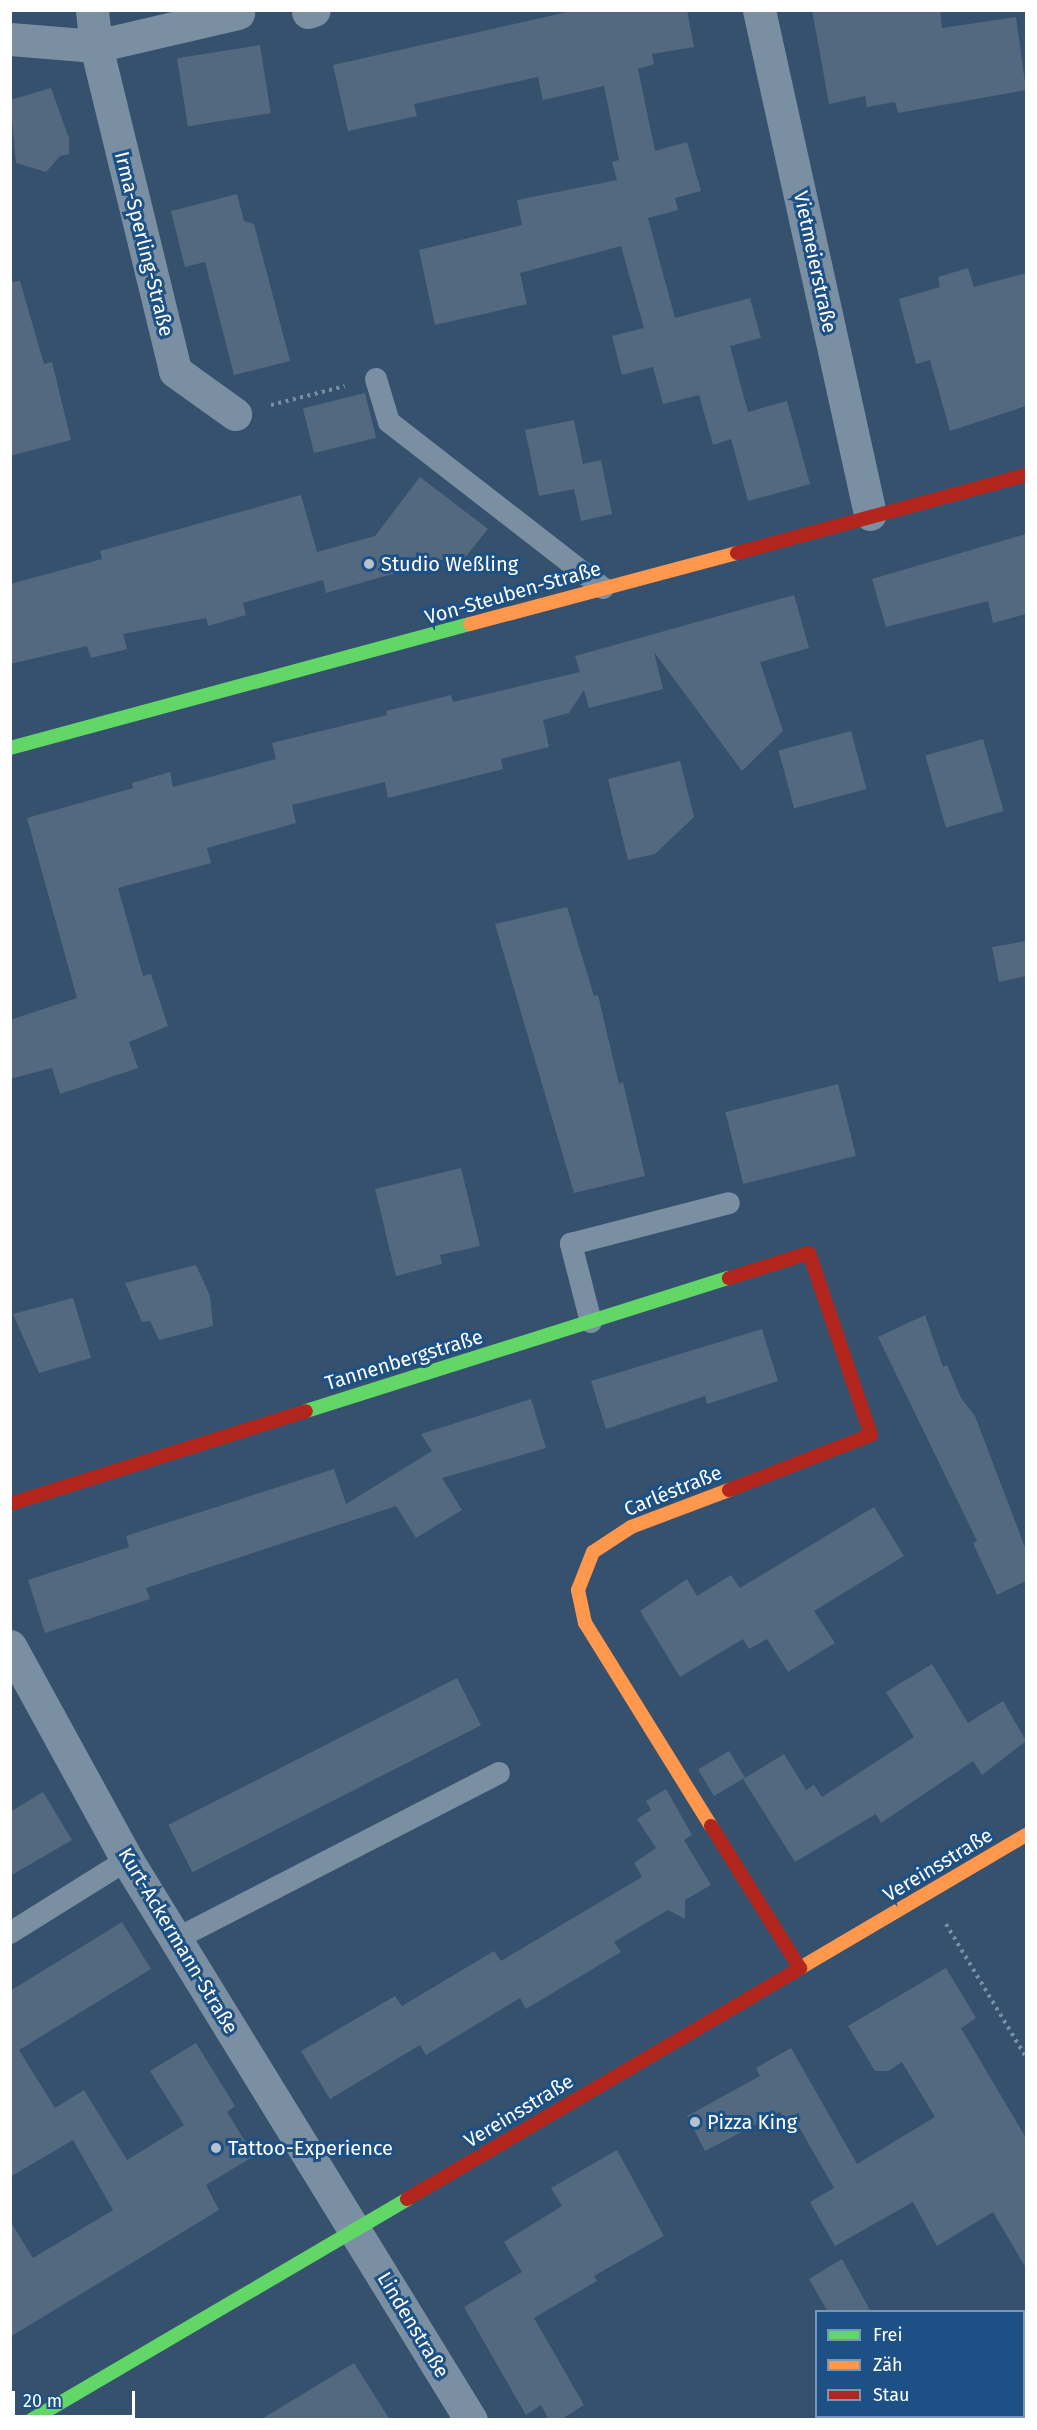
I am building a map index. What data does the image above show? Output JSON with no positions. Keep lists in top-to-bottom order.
{
  "streets": {
    "street": [
      "Irma-Sperling-Straße",
      "Vietmeierstraße",
      "Von-Steuben-Straße",
      "Tannenbergstraße",
      "Carléstraße",
      "Vereinsstraße",
      "Kurt-Ackermann-Straße",
      "Lindenstraße"
    ]
  },
  "crossings": [
    ["Vietmeierstraße", "Von-Steuben-Straße"],
    ["Tannenbergstraße", "Carléstraße"],
    ["Carléstraße", "Vereinsstraße"],
    ["Vereinsstraße", "Kurt-Ackermann-Straße"],
    ["Vereinsstraße", "Lindenstraße"],
    ["Kurt-Ackermann-Straße", "Lindenstraße"]
  ],
  "places": ["Studio Weßling", "Pizza King", "Tattoo-Experience"],
  "legend": ["Frei", "Zäh", "Stau"],
  "scale_bar": "20 m"
}
